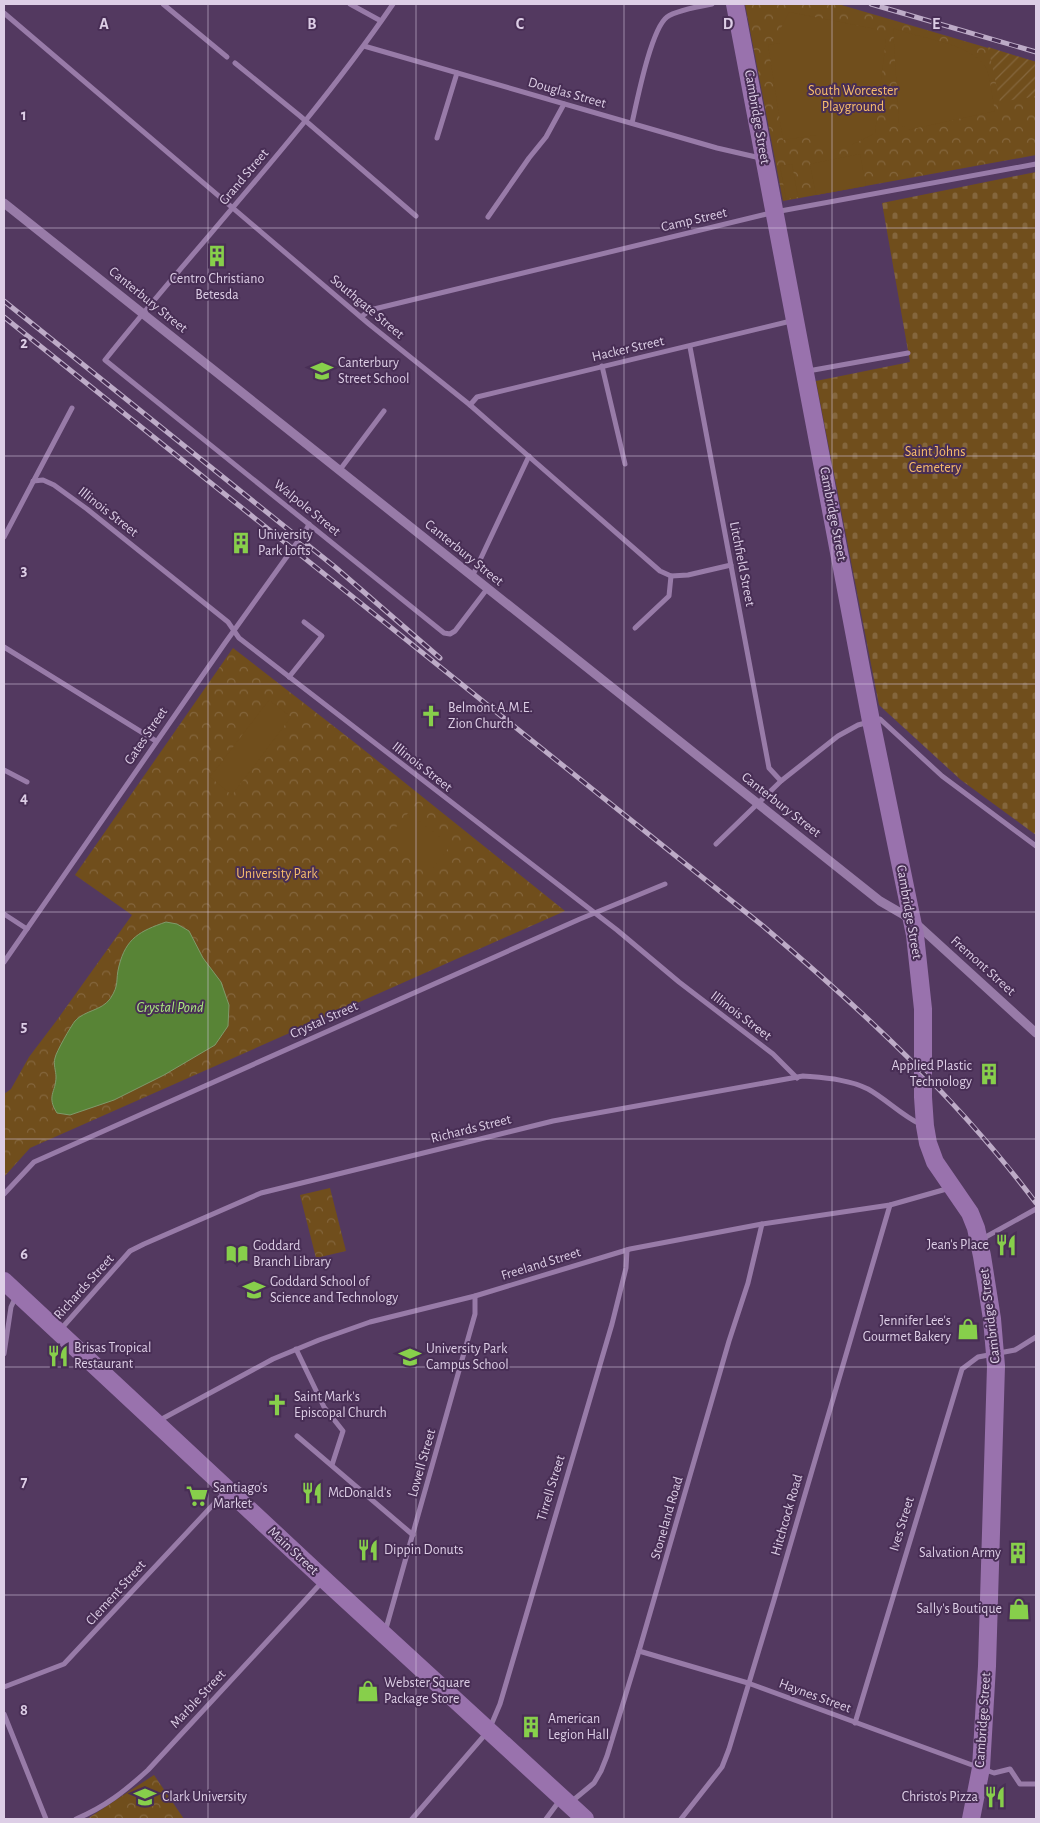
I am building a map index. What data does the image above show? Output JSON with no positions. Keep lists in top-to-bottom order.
{
  "streets": {
    "main road": ["Cambridge Street", "Main Street"],
    "street": [
      "Douglas Street",
      "Grand Street",
      "Camp Street",
      "Canterbury Street",
      "Southgate Street",
      "Hacker Street",
      "Walpole Street",
      "Illinois Street",
      "Litchfield Street",
      "Gates Street",
      "Fremont Street",
      "Crystal Street",
      "Richards Street",
      "Freeland Street",
      "Lowell Street",
      "Tirrell Street",
      "Hitchcock Road",
      "Stoneland Road",
      "Ives Street",
      "Clement Street",
      "Haynes Street",
      "Marble Street"
    ]
  },
  "crossings": [
    ["Douglas Street", "Cambridge Street"],
    ["Douglas Street", "Grand Street"],
    ["Cambridge Street", "Camp Street"],
    ["Cambridge Street", "Canterbury Street"],
    ["Cambridge Street", "Hacker Street"],
    ["Cambridge Street", "Fremont Street"],
    ["Cambridge Street", "Richards Street"],
    ["Cambridge Street", "Freeland Street"],
    ["Cambridge Street", "Ives Street"],
    ["Cambridge Street", "Haynes Street"],
    ["Grand Street", "Canterbury Street"],
    ["Grand Street", "Southgate Street"],
    ["Grand Street", "Walpole Street"],
    ["Camp Street", "Southgate Street"],
    ["Canterbury Street", "Walpole Street"],
    ["Canterbury Street", "Fremont Street"],
    ["Southgate Street", "Hacker Street"],
    ["Hacker Street", "Litchfield Street"],
    ["Walpole Street", "Gates Street"],
    ["Illinois Street", "Gates Street"],
    ["Illinois Street", "Crystal Street"],
    ["Illinois Street", "Richards Street"],
    ["Richards Street", "Main Street"],
    ["Freeland Street", "Lowell Street"],
    ["Freeland Street", "Tirrell Street"],
    ["Freeland Street", "Hitchcock Road"],
    ["Freeland Street", "Stoneland Road"],
    ["Freeland Street", "Main Street"],
    ["Lowell Street", "Main Street"],
    ["Tirrell Street", "Main Street"],
    ["Hitchcock Road", "Haynes Street"],
    ["Stoneland Road", "Main Street"],
    ["Stoneland Road", "Haynes Street"],
    ["Ives Street", "Haynes Street"],
    ["Main Street", "Clement Street"],
    ["Main Street", "Marble Street"]
  ],
  "water": ["Crystal Pond"],
  "parks": ["South Worcester Playground", "Saint Johns Cemetery", "University Park"],
  "places": {
    "building": [
      "Centro Christiano Betesda",
      "University Park Lofts",
      "Applied Plastic Technology",
      "Salvation Army",
      "American Legion Hall"
    ],
    "school or university": [
      "Canterbury Street School",
      "Goddard School of Science and Technology",
      "University Park Campus School",
      "Clark University"
    ],
    "church": ["Belmont A.M.E. Zion Church", "Saint Mark's Episcopal Church"],
    "restaurant": [
      "Jean's Place",
      "Brisas Tropical Restaurant",
      "McDonald's",
      "Dippin Donuts",
      "Christo's Pizza"
    ],
    "library": ["Goddard Branch Library"],
    "shop": ["Jennifer Lee's Gourmet Bakery", "Sally's Boutique", "Webster Square Package Store"],
    "supermarket": ["Santiago's Market"]
  },
  "grid": {
    "columns": [
      "A",
      "B",
      "C",
      "D",
      "E"
    ],
    "rows": [
      "1",
      "2",
      "3",
      "4",
      "5",
      "6",
      "7",
      "8"
    ]
  }
}
